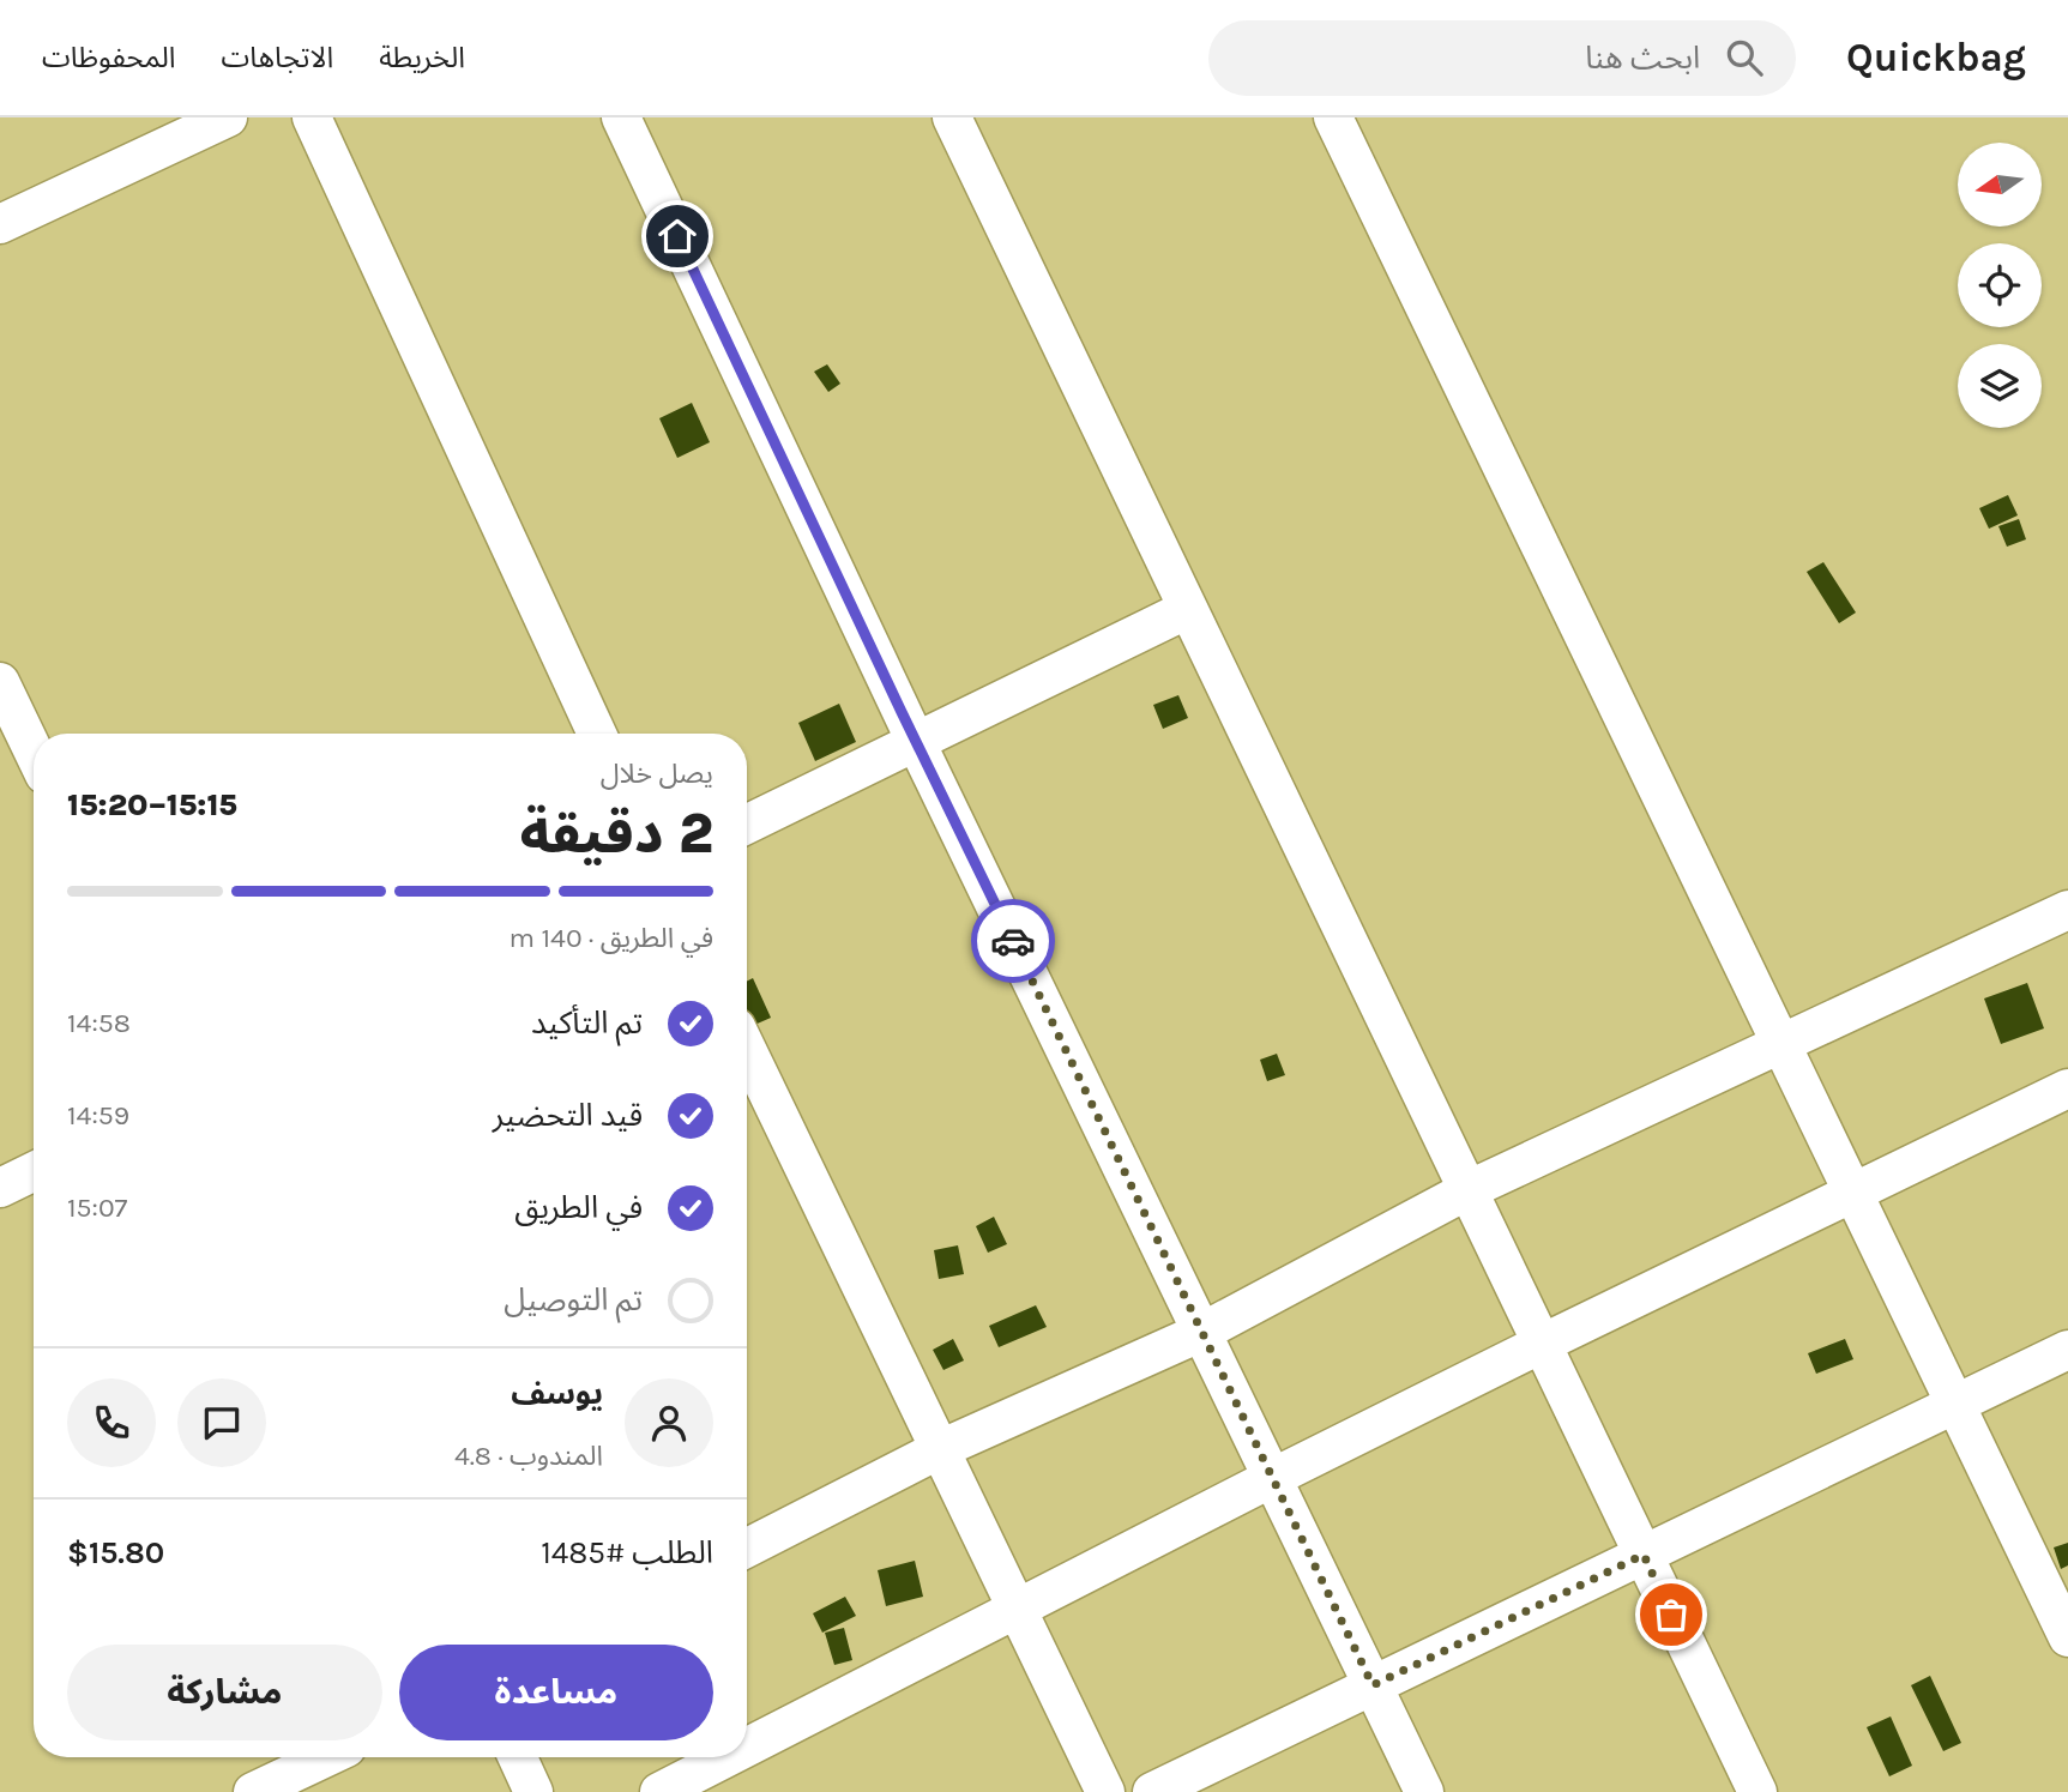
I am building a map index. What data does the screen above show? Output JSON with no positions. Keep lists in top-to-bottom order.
{
  "north": "left",
  "page": {
    "header": "Quickbag",
    "search": "ابحث هنا",
    "nav": ["الخريطة", "الاتجاهات", "المحفوظات"],
    "heading": ["2 دقيقة", "يصل خلال", "15:15–15:20"],
    "panel": [
      "يوسف",
      "المندوب · 4.8",
      "الطلب #1485",
      "$15.80"
    ],
    "bar": "في الطريق · 140 m",
    "list": [
      ["تم التأكيد", "14:58"],
      ["قيد التحضير", "14:59"],
      ["في الطريق", "15:07"],
      "تم التوصيل"
    ],
    "buttons": ["مساعدة", "مشاركة"]
  }
}
